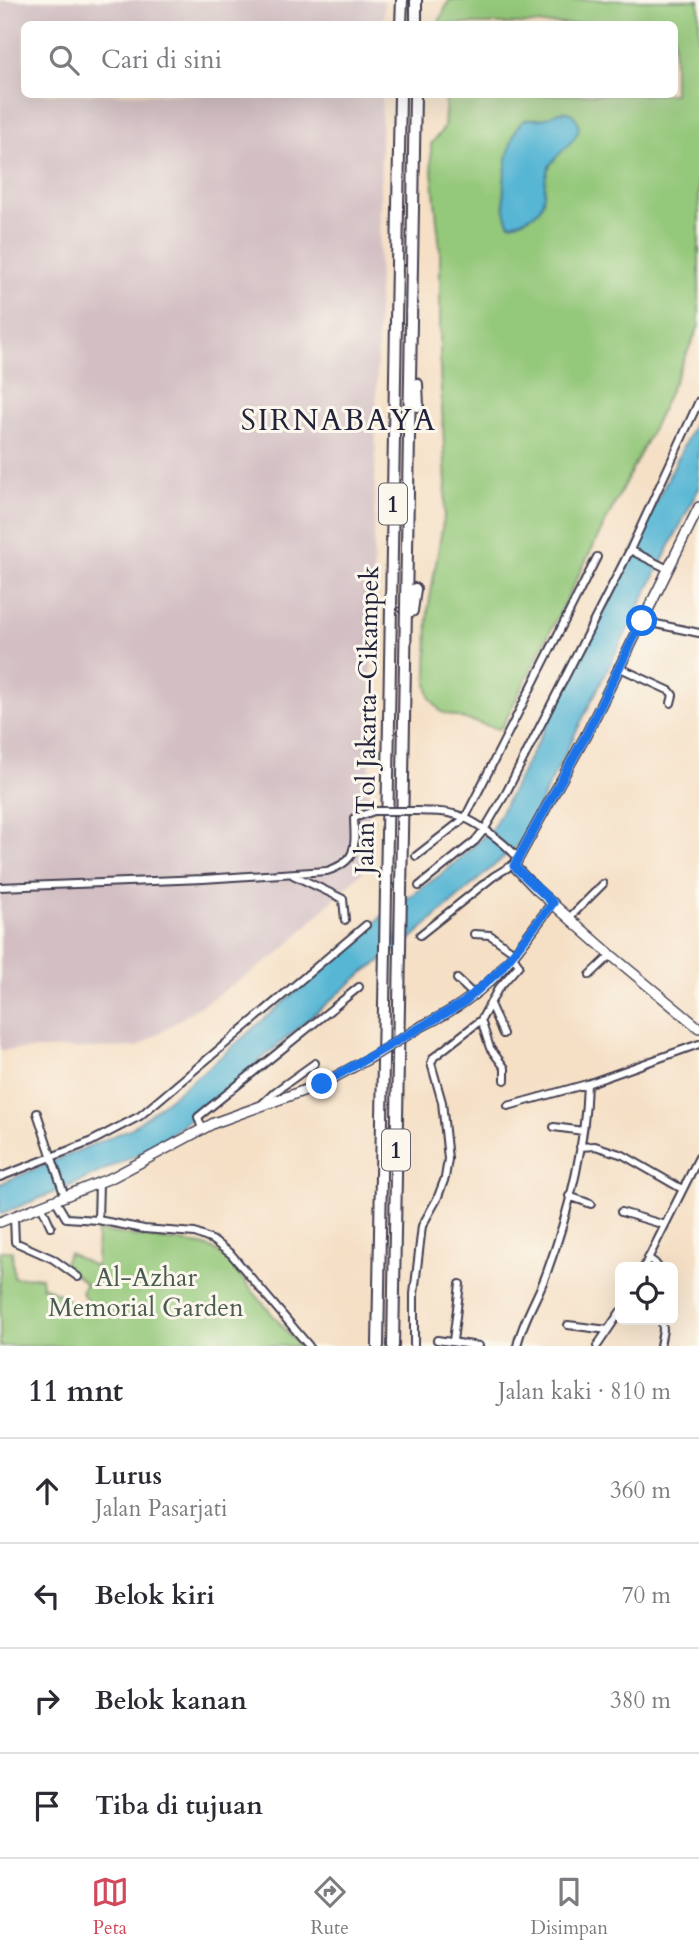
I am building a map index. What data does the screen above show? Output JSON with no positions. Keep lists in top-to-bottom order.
{
  "streets": {
    "highway": ["1", "Jalan Tol Jakarta–Cikampek"]
  },
  "districts": ["SIRNABAYA"],
  "parks": ["Al-Azhar Memorial Garden"],
  "page": {
    "search": "Cari di sini",
    "heading": ["11 mnt", "Jalan kaki · 810 m"],
    "list": [
      ["Lurus", "Jalan Pasarjati", "360 m"],
      ["Belok kiri", "70 m"],
      ["Belok kanan", "380 m"],
      "Tiba di tujuan"
    ],
    "nav": ["Peta", "Rute", "Disimpan"]
  }
}
